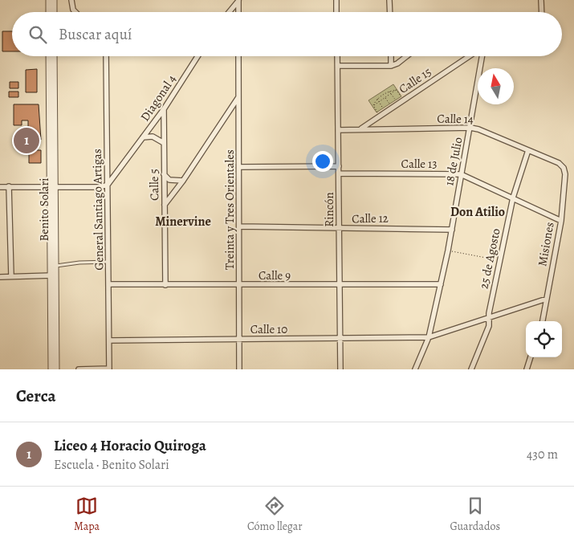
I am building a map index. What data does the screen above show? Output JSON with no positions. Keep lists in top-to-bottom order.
{
  "streets": {
    "street": [
      "Calle 15",
      "Diagonal 4",
      "Calle 14",
      "18 de Julio",
      "Calle 13",
      "Calle 5",
      "Benito Solari",
      "General Santiago Artigas",
      "Treinta y Tres Orientales",
      "Rincón",
      "Calle 12",
      "Misiones",
      "25 de Agosto",
      "Calle 9",
      "Calle 10"
    ]
  },
  "crossings": [
    ["Calle 15", "Calle 14"],
    ["Diagonal 4", "Calle 5"],
    ["Diagonal 4", "General Santiago Artigas"],
    ["Calle 14", "18 de Julio"],
    ["Calle 14", "Rincón"],
    ["Calle 14", "Misiones"],
    ["Calle 14", "25 de Agosto"],
    ["18 de Julio", "Calle 13"],
    ["18 de Julio", "Calle 12"],
    ["18 de Julio", "Calle 9"],
    ["18 de Julio", "Calle 10"],
    ["Calle 13", "Rincón"],
    ["Calle 13", "Misiones"],
    ["Calle 13", "25 de Agosto"],
    ["Calle 5", "Calle 9"],
    ["General Santiago Artigas", "Calle 9"],
    ["General Santiago Artigas", "Calle 10"],
    ["Treinta y Tres Orientales", "Calle 12"],
    ["Treinta y Tres Orientales", "Calle 9"],
    ["Treinta y Tres Orientales", "Calle 10"],
    ["Rincón", "Calle 12"],
    ["Rincón", "Calle 9"],
    ["Rincón", "Calle 10"],
    ["Misiones", "Calle 10"],
    ["25 de Agosto", "Calle 10"]
  ],
  "districts": ["Don Atilio", "Minervine"],
  "north": "top",
  "page": {
    "search": "Buscar aquí",
    "pins": "1",
    "heading": "Cerca",
    "list": [
      {
        "mark": "1",
        "name": "Liceo 4 Horacio Quiroga",
        "note": "Escuela · Benito Solari",
        "value": "430 m"
      }
    ],
    "nav": ["Mapa", "Cómo llegar", "Guardados"]
  }
}
